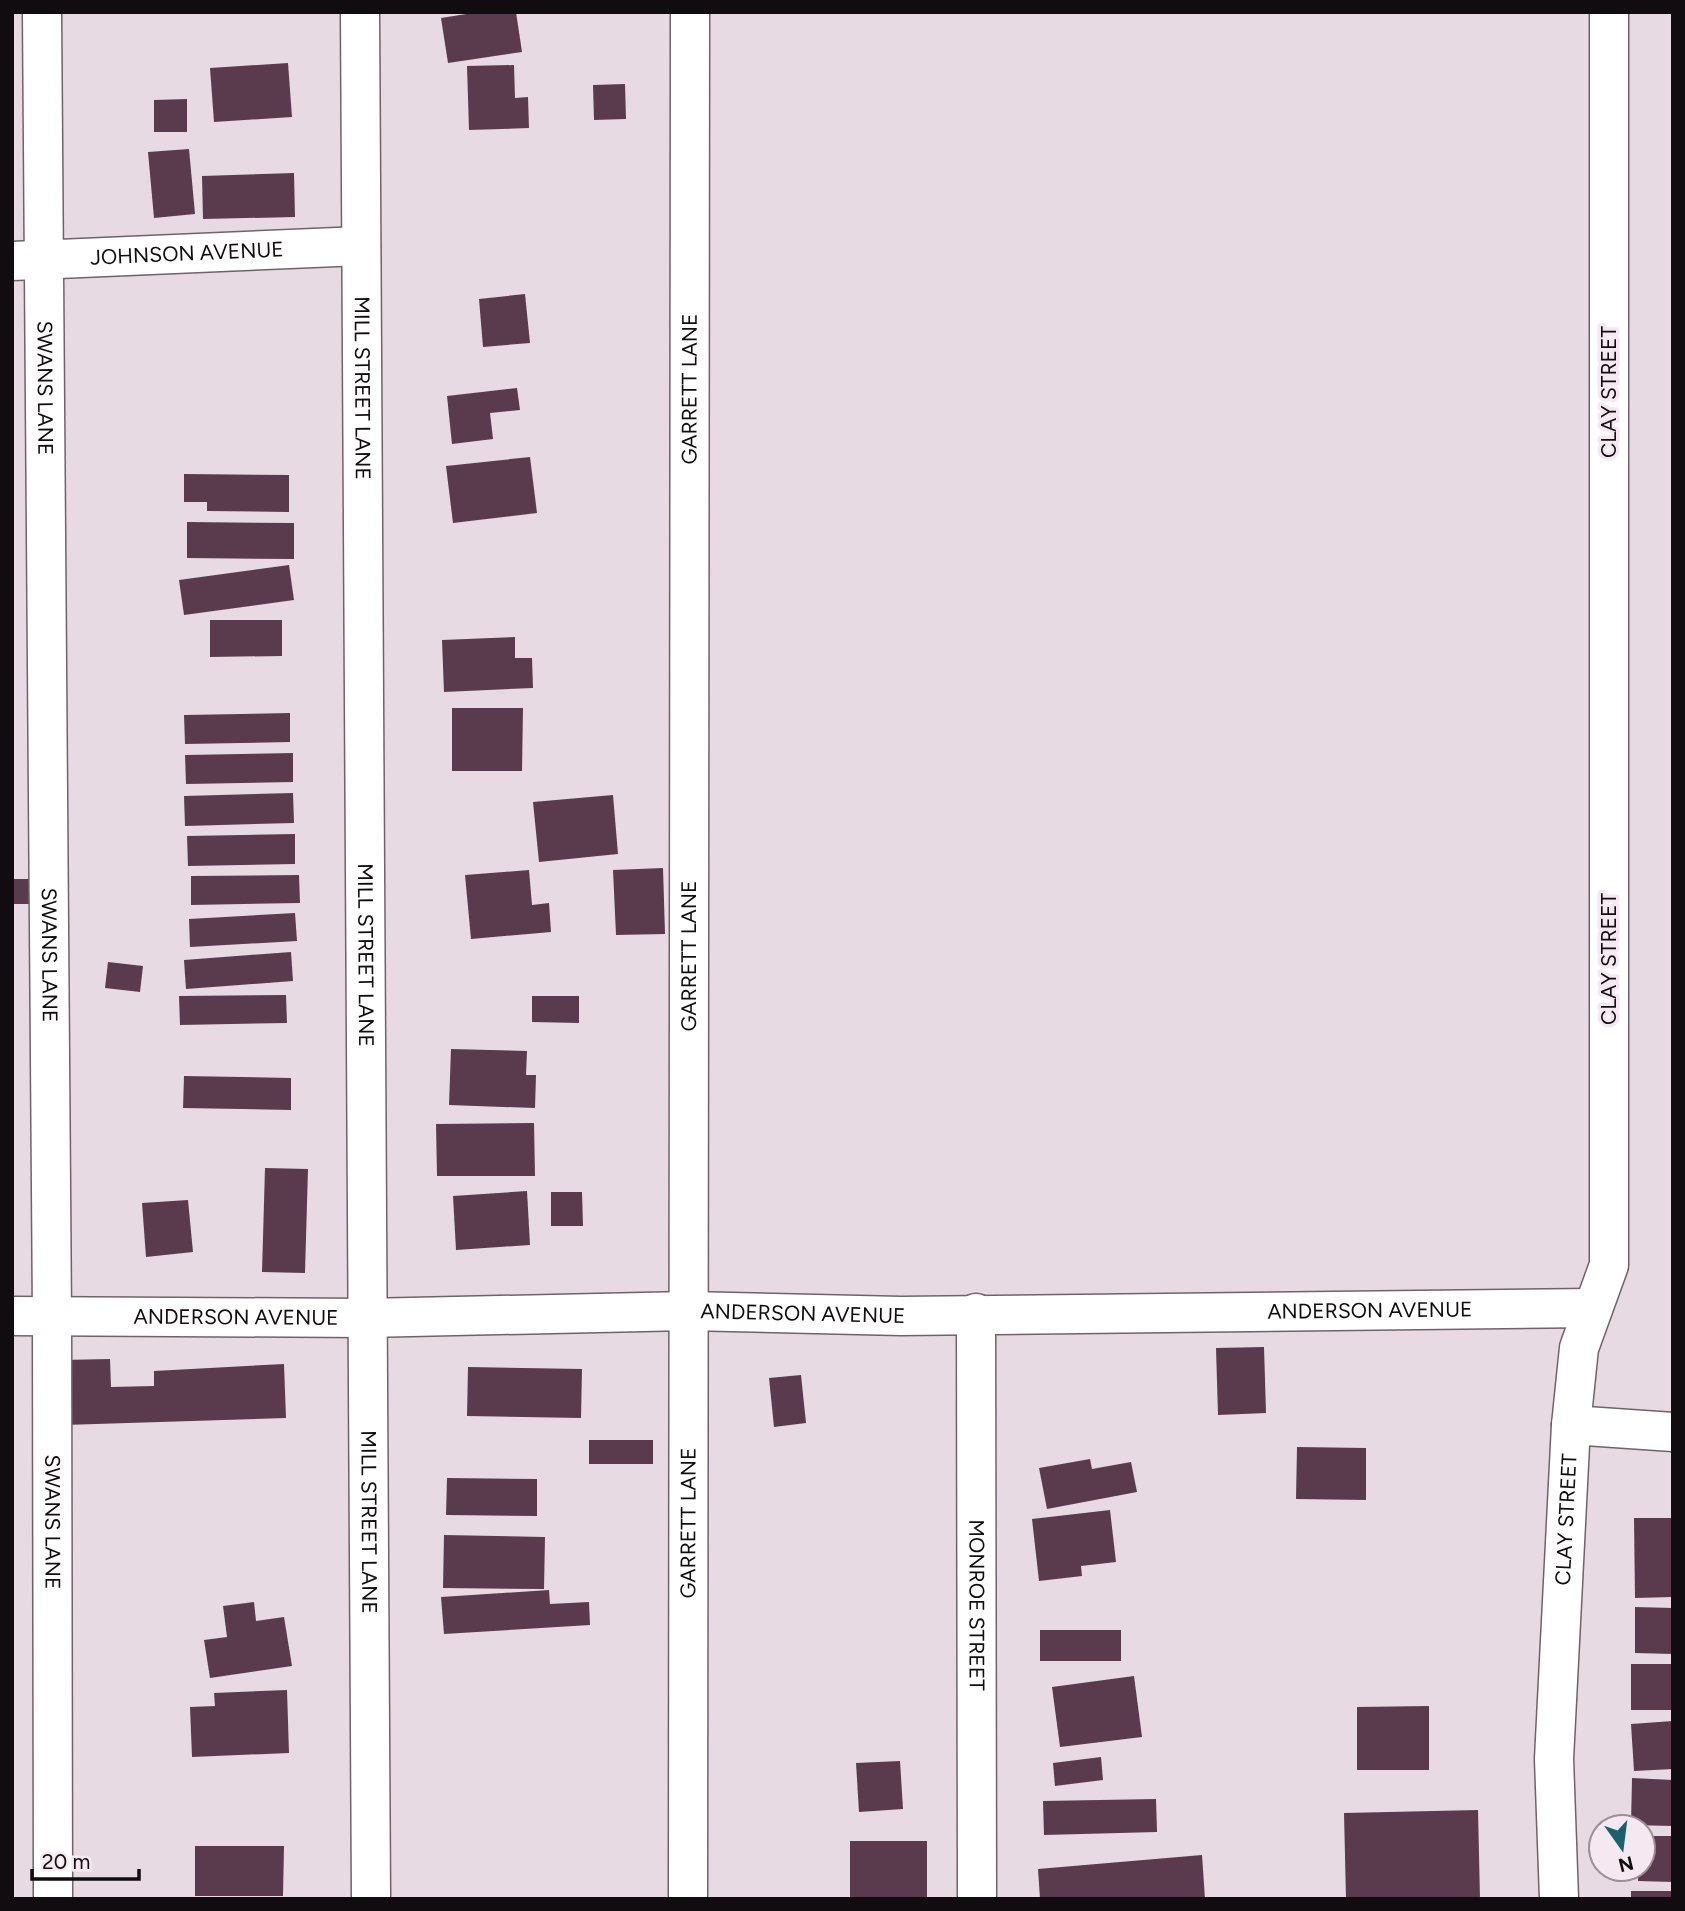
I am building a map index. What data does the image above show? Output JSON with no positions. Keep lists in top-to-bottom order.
{
  "streets": {
    "street": [
      "JOHNSON AVENUE",
      "SWANS LANE",
      "MILL STREET LANE",
      "GARRETT LANE",
      "CLAY STREET",
      "ANDERSON AVENUE",
      "MONROE STREET"
    ]
  },
  "crossings": [
    ["JOHNSON AVENUE", "SWANS LANE"],
    ["JOHNSON AVENUE", "MILL STREET LANE"],
    ["SWANS LANE", "ANDERSON AVENUE"],
    ["MILL STREET LANE", "ANDERSON AVENUE"],
    ["GARRETT LANE", "ANDERSON AVENUE"],
    ["CLAY STREET", "ANDERSON AVENUE"],
    ["ANDERSON AVENUE", "MONROE STREET"]
  ],
  "scale_bar": "20 m",
  "north": "bottom"
}
